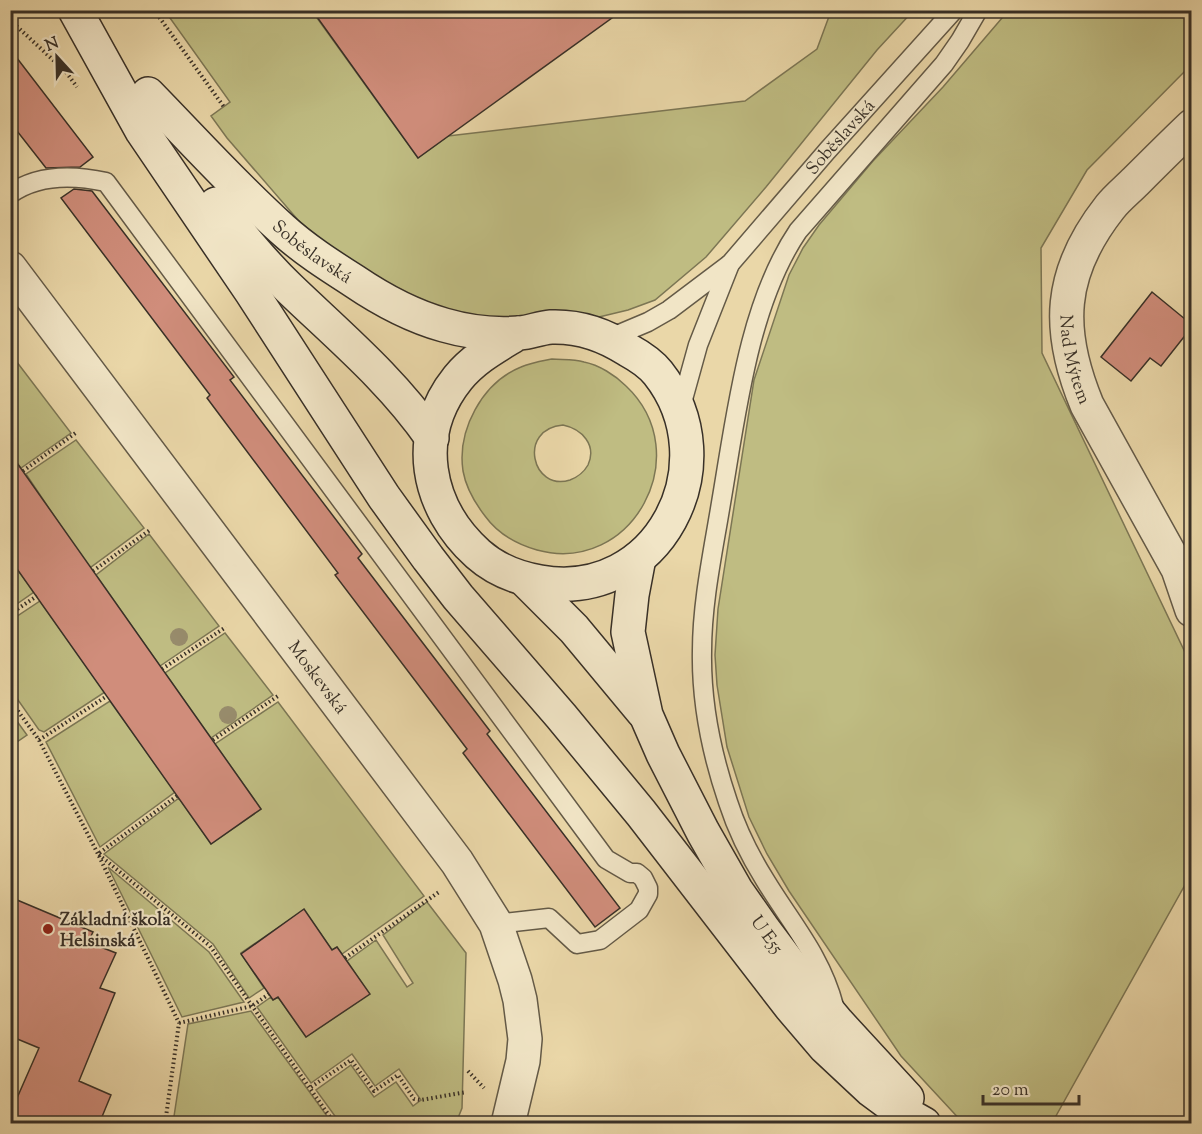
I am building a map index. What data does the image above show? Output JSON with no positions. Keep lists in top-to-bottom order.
{
  "streets": {
    "main road": [
      "Soběslavská",
      "Nad Mýtem",
      "Moskevská",
      "U E55"
    ]
  },
  "places": ["Základní škola Helsinská"],
  "scale_bar": "20 m",
  "north": "top"
}
